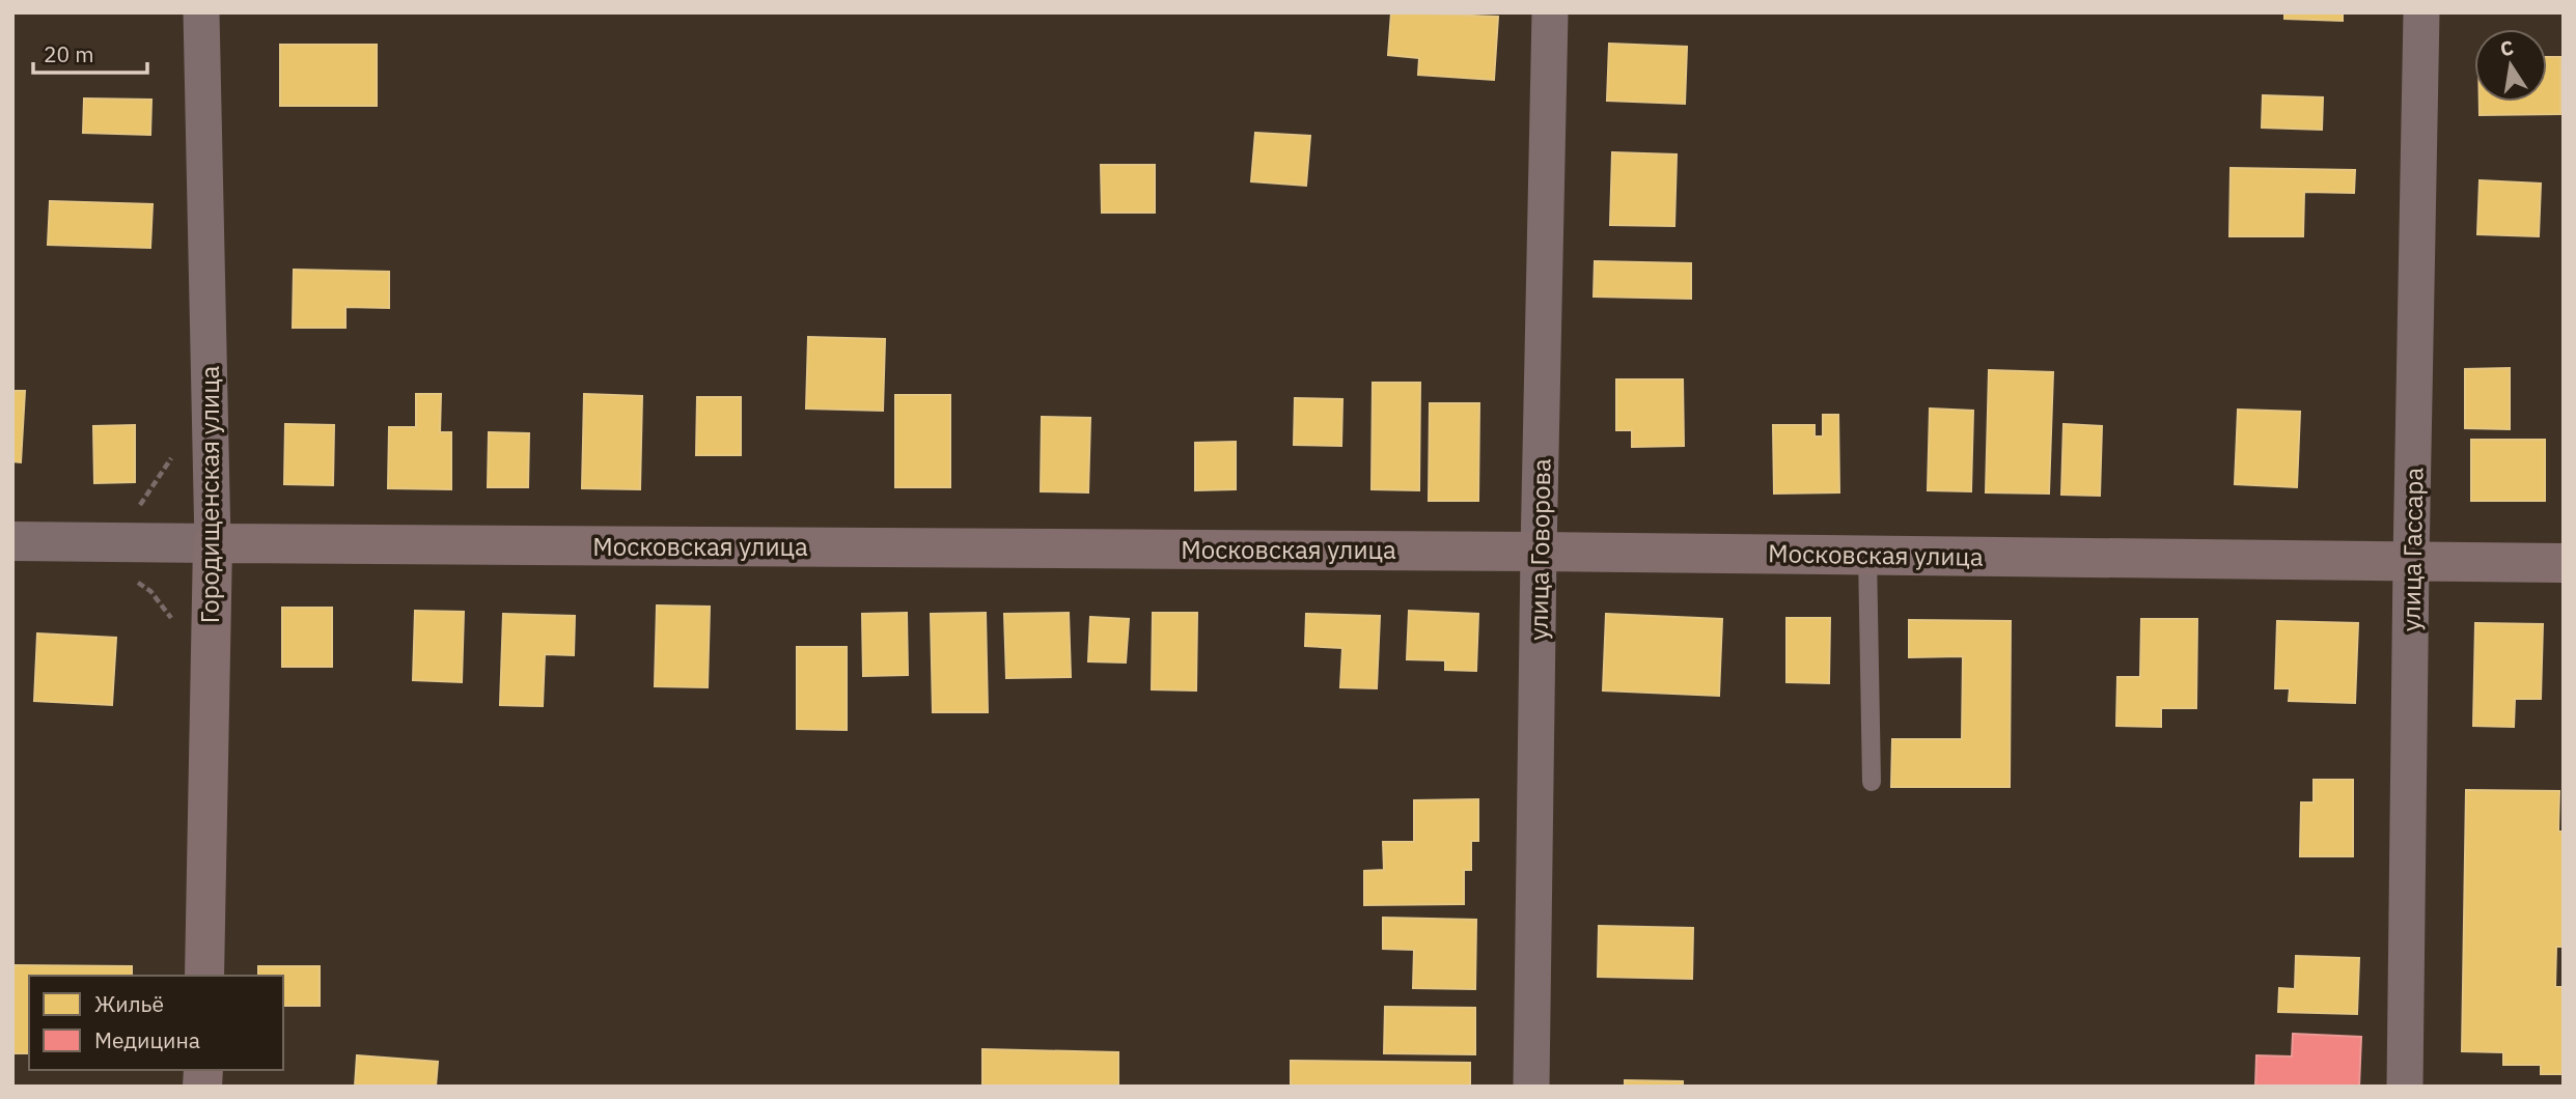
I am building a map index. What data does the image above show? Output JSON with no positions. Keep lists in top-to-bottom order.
{
  "streets": {
    "main road": ["Городищенская улица", "Московская улица"],
    "street": ["улица Говорова", "улица Гассара"]
  },
  "crossings": [
    ["Городищенская улица", "Московская улица"],
    ["Московская улица", "улица Говорова"],
    ["Московская улица", "улица Гассара"]
  ],
  "legend": ["Жильё", "Медицина"],
  "scale_bar": "20 m",
  "north": "top"
}
